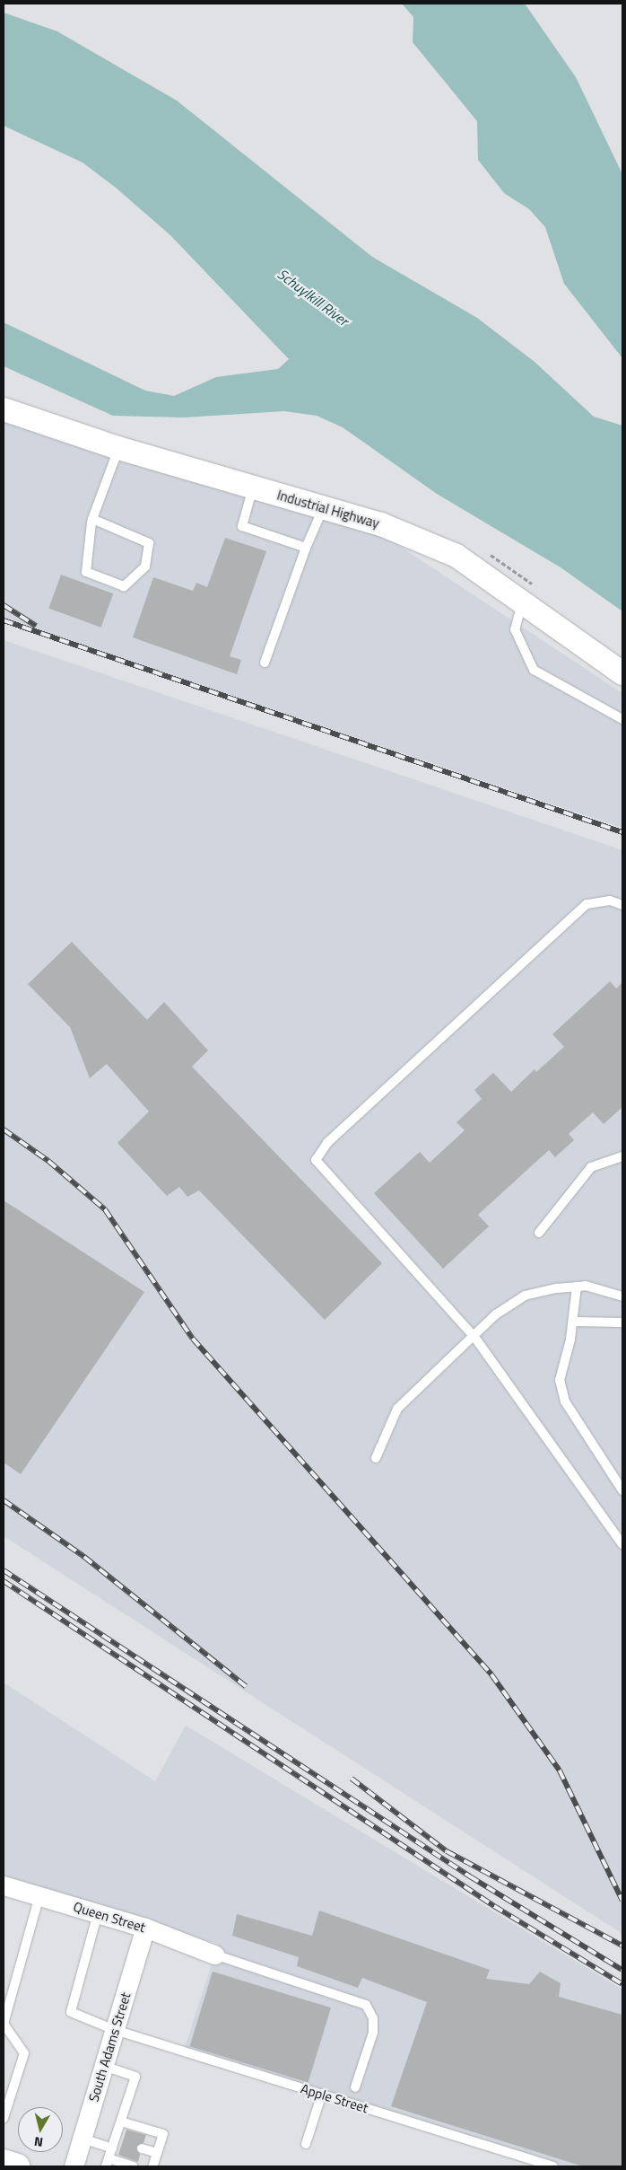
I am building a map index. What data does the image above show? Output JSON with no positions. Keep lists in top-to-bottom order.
{
  "streets": {
    "street": ["Industrial Highway", "Queen Street", "South Adams Street"],
    "lane": ["Apple Street"]
  },
  "crossings": [
    ["Queen Street", "South Adams Street"],
    ["Queen Street", "Apple Street"],
    ["South Adams Street", "Apple Street"]
  ],
  "water": ["Schuylkill River"],
  "north": "bottom"
}
